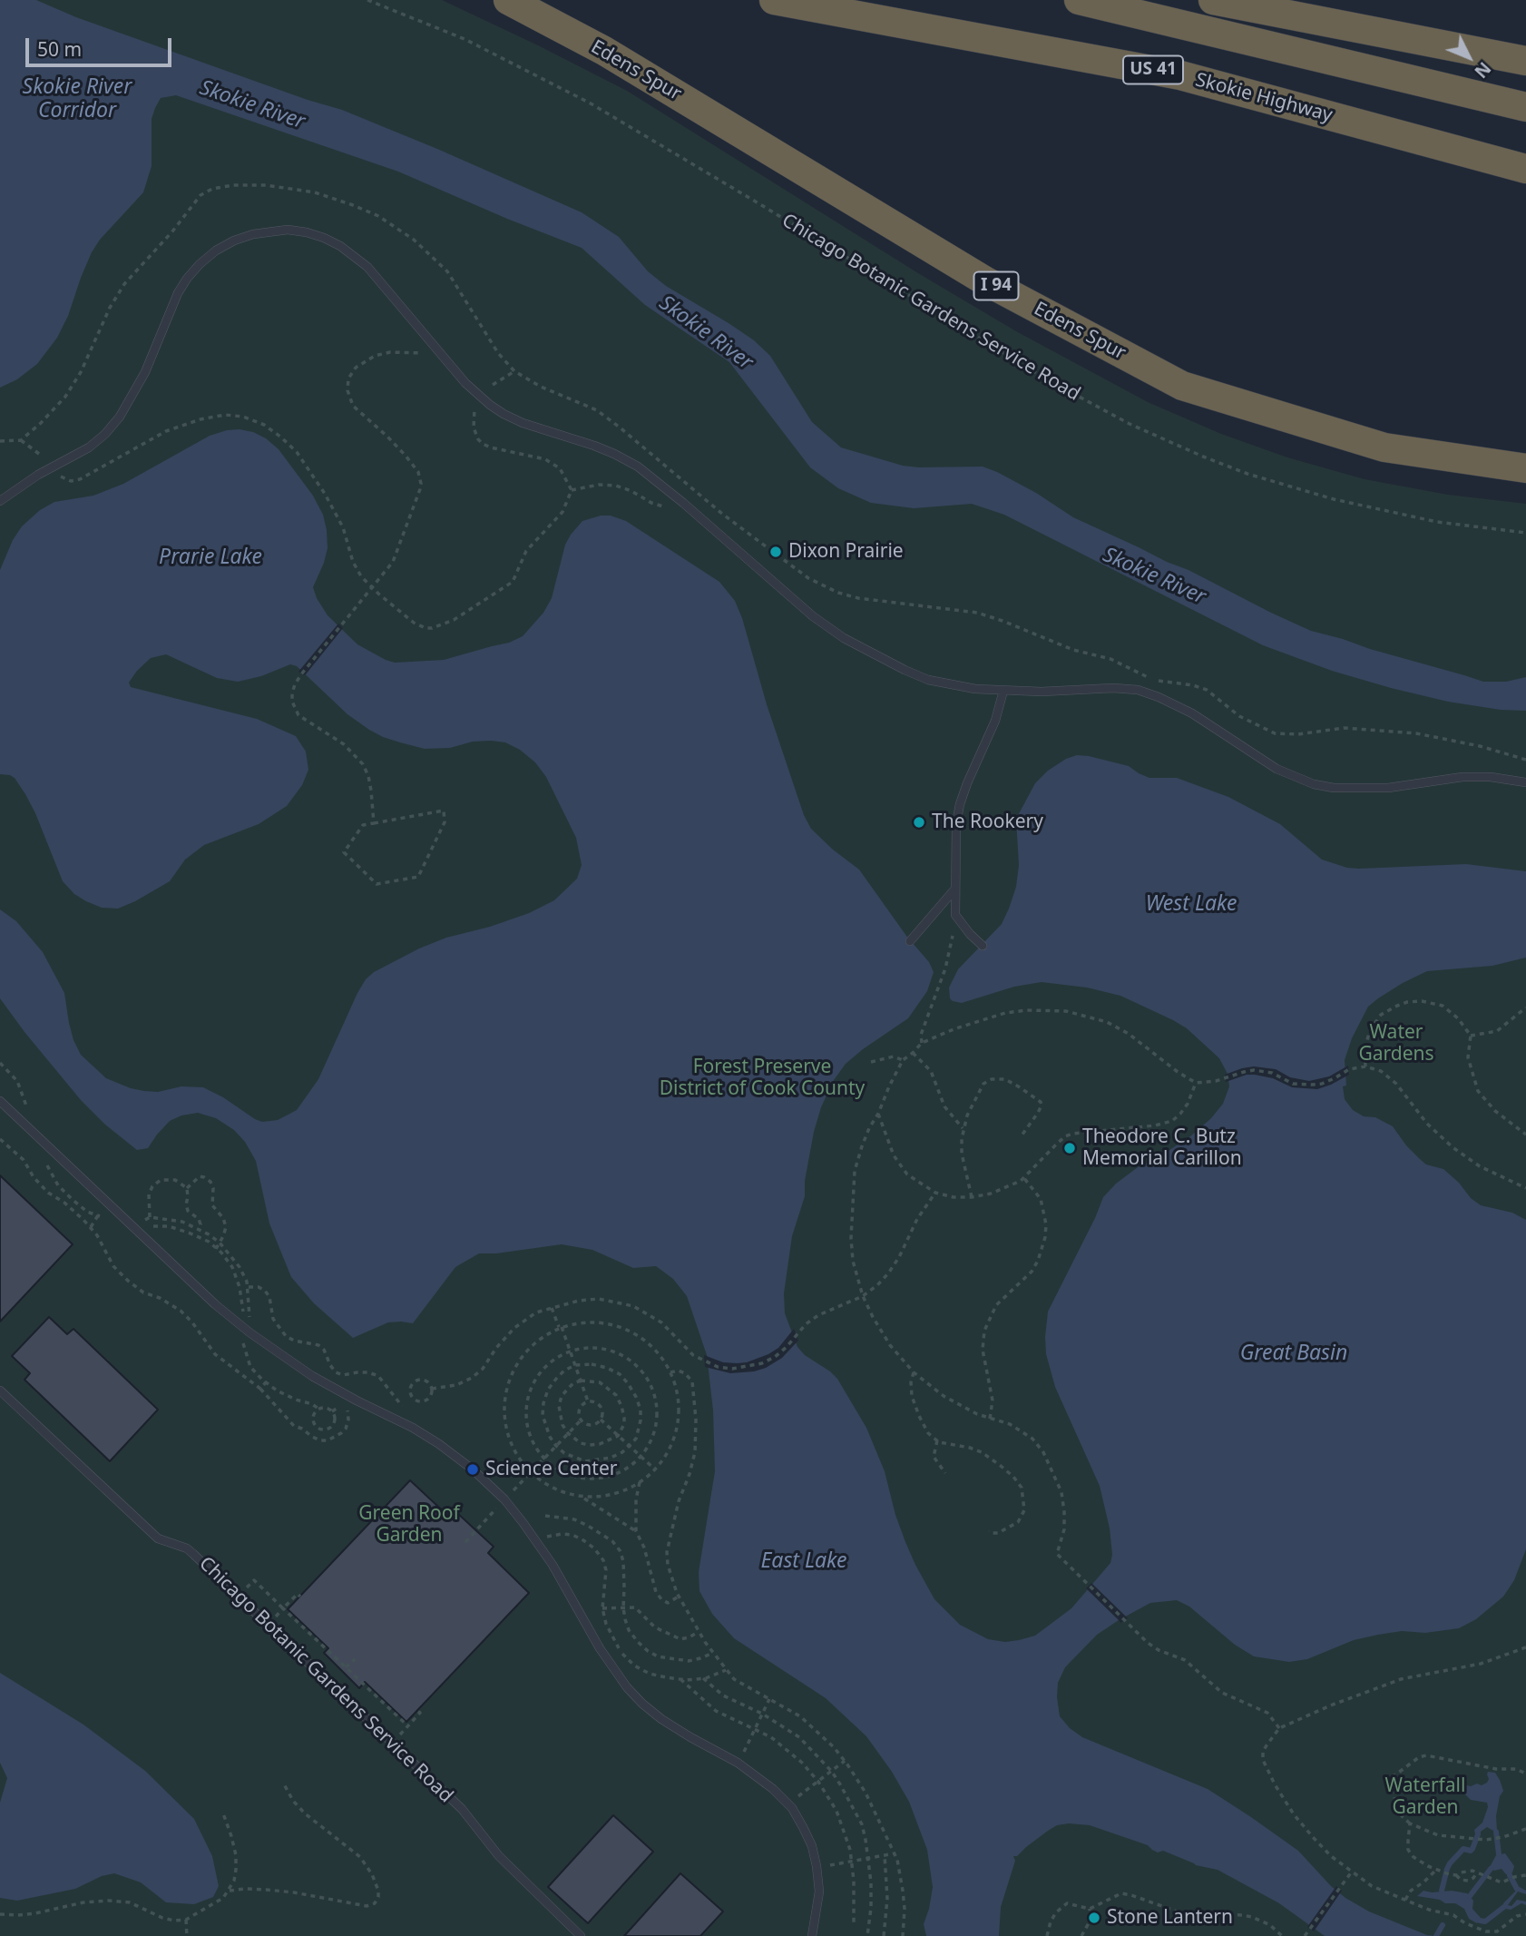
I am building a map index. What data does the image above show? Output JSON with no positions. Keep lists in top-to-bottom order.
{
  "streets": {
    "highway": [
      "US 41",
      "Edens Spur",
      "Skokie Highway",
      "I 94"
    ],
    "lane": ["Chicago Botanic Gardens Service Road"]
  },
  "water": [
    "Skokie River Corridor",
    "Skokie River",
    "Prarie Lake",
    "West Lake",
    "Great Basin",
    "East Lake"
  ],
  "parks": [
    "Water Gardens",
    "Forest Preserve District of Cook County",
    "Green Roof Garden",
    "Waterfall Garden"
  ],
  "places": [
    "Dixon Prairie",
    "The Rookery",
    "Theodore C. Butz Memorial Carillon",
    "Science Center",
    "Stone Lantern"
  ],
  "scale_bar": "50 m",
  "north": "bottom right"
}
